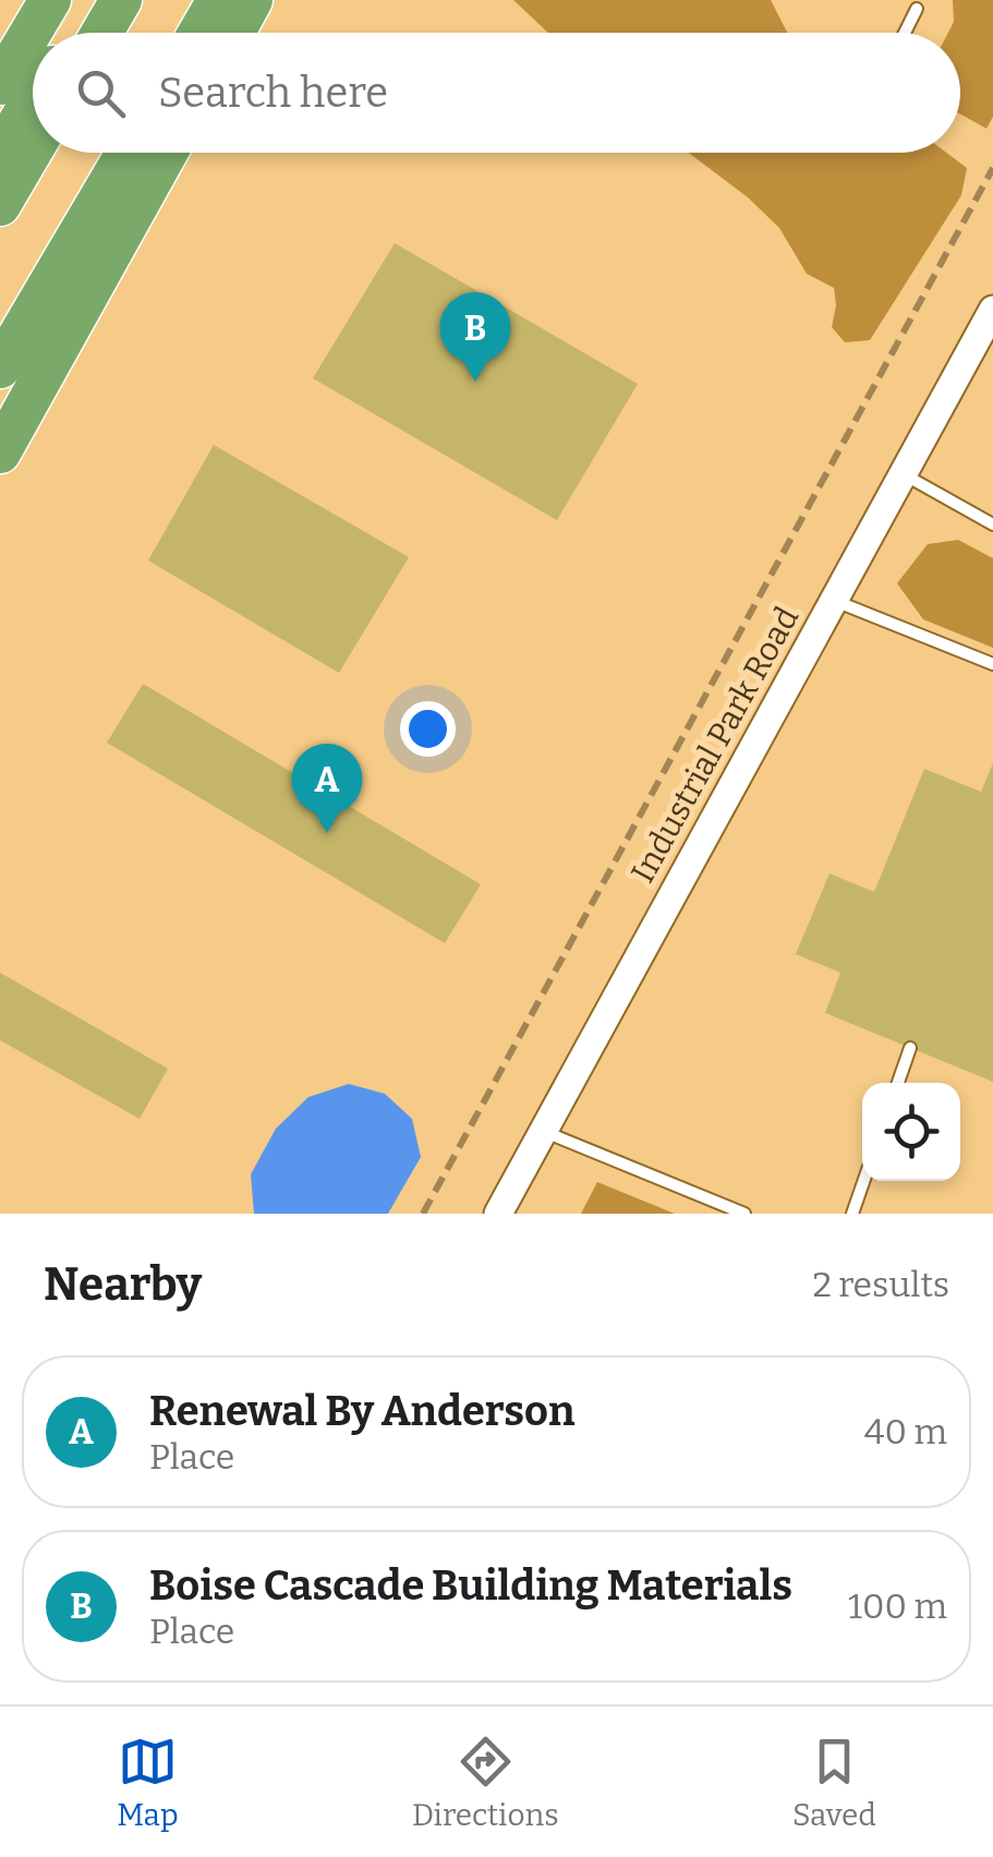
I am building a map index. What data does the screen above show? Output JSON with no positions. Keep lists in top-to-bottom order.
{
  "streets": {
    "street": ["Industrial Park Road"]
  },
  "page": {
    "search": "Search here",
    "pins": ["B", "A"],
    "heading": ["Nearby", "2 results"],
    "list": [
      {
        "mark": "A",
        "name": "Renewal By Anderson",
        "note": "Place",
        "value": "40 m"
      },
      {
        "mark": "B",
        "name": "Boise Cascade Building Materials",
        "note": "Place",
        "value": "100 m"
      }
    ],
    "nav": ["Map", "Directions", "Saved"]
  }
}
